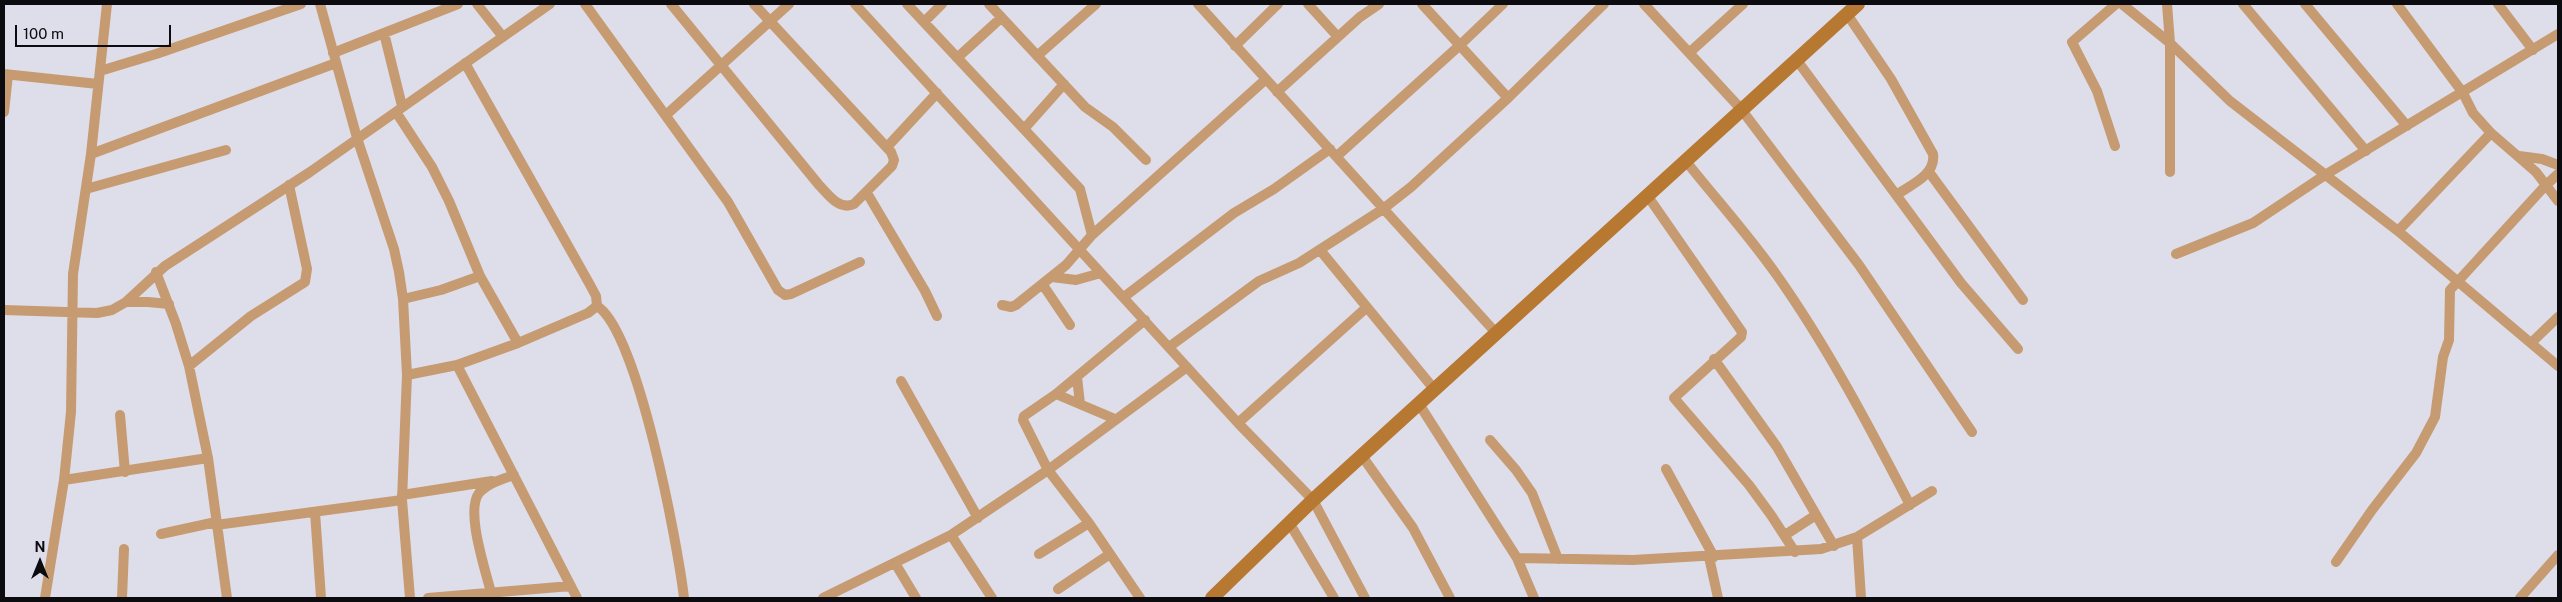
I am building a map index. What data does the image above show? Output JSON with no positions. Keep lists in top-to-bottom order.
{
  "scale_bar": "100 m",
  "north": "top"
}
